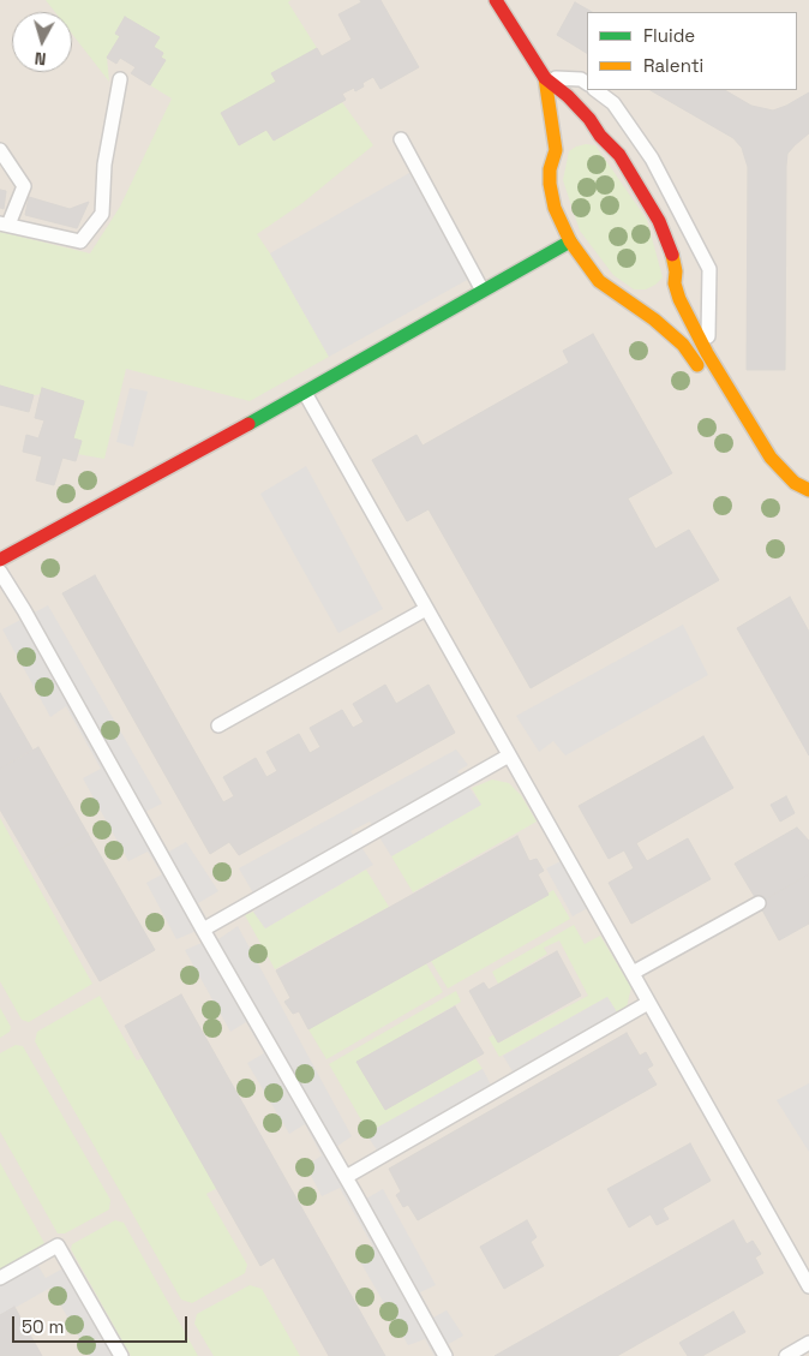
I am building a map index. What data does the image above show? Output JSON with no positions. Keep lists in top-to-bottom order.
{
  "legend": ["Fluide", "Ralenti"],
  "scale_bar": "50 m",
  "north": "bottom"
}
